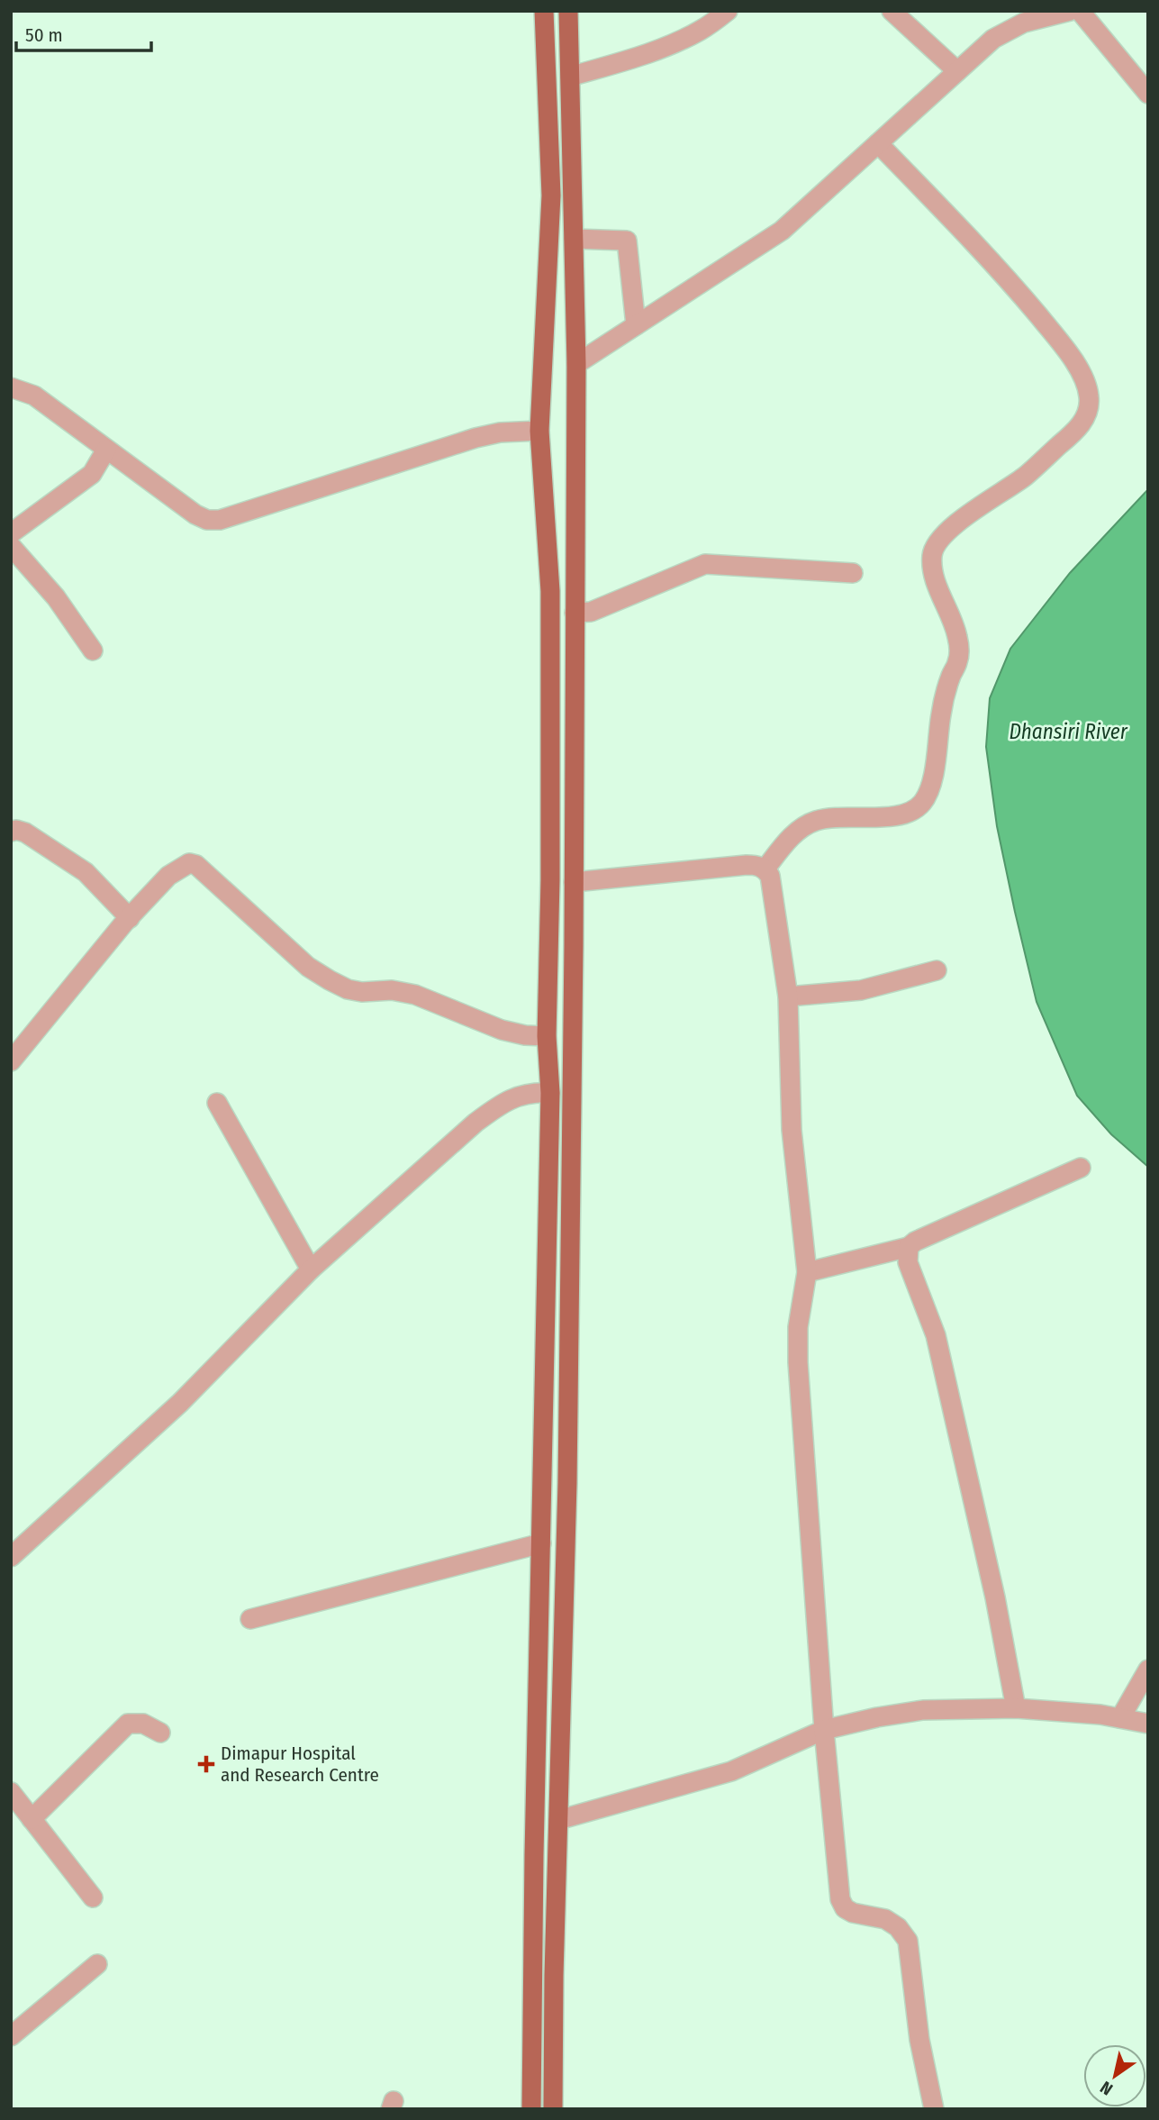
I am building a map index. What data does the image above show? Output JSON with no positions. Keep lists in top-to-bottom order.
{
  "water": ["Dhansiri River"],
  "places": {
    "health": ["Dimapur Hospital and Research Centre"]
  },
  "scale_bar": "50 m",
  "north": "bottom left"
}
